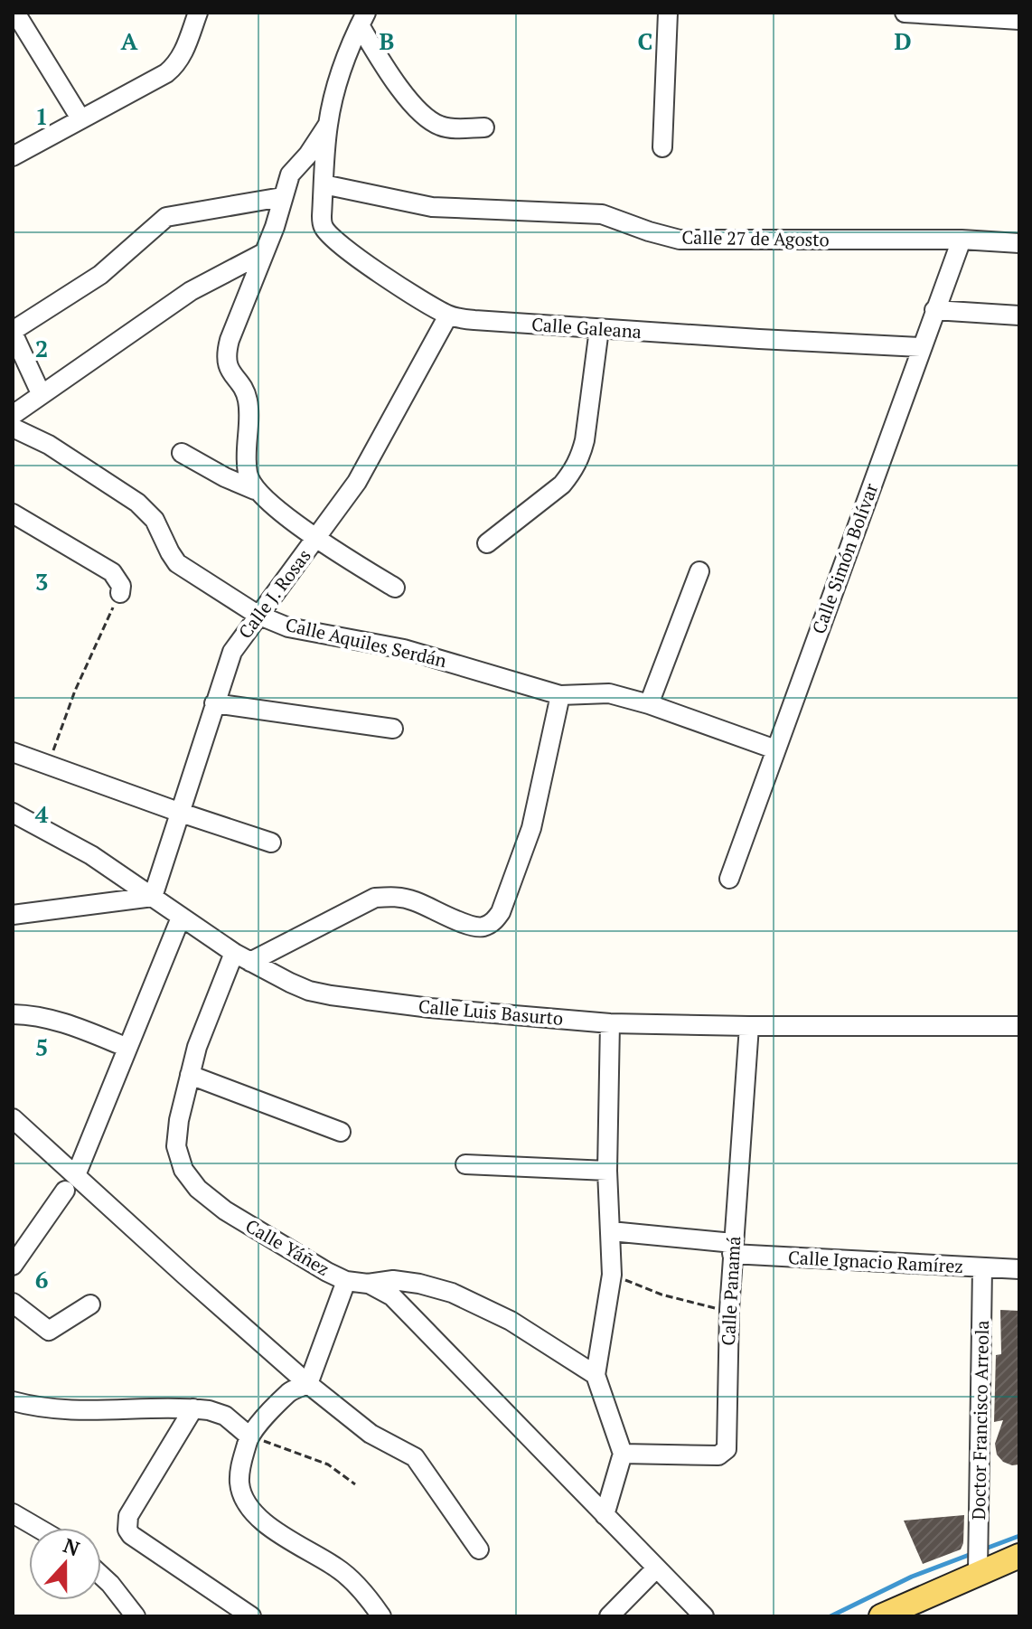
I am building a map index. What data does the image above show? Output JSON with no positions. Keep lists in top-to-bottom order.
{
  "streets": {
    "street": [
      "Calle 27 de Agosto",
      "Calle Galeana",
      "Calle Simón Bolívar",
      "Calle J. Rosas",
      "Calle Aquiles Serdán",
      "Calle Luis Basurto",
      "Calle Yáñez",
      "Calle Ignacio Ramírez",
      "Calle Panamá",
      "Doctor Francisco Arreola"
    ]
  },
  "crossings": [
    ["Calle 27 de Agosto", "Calle Galeana"],
    ["Calle 27 de Agosto", "Calle Simón Bolívar"],
    ["Calle Galeana", "Calle Simón Bolívar"],
    ["Calle Galeana", "Calle J. Rosas"],
    ["Calle Simón Bolívar", "Calle Aquiles Serdán"],
    ["Calle J. Rosas", "Calle Aquiles Serdán"],
    ["Calle J. Rosas", "Calle Luis Basurto"],
    ["Calle Luis Basurto", "Calle Yáñez"],
    ["Calle Luis Basurto", "Calle Panamá"],
    ["Calle Ignacio Ramírez", "Calle Panamá"],
    ["Calle Ignacio Ramírez", "Doctor Francisco Arreola"]
  ],
  "north": "top",
  "grid": {
    "columns": [
      "A",
      "B",
      "C",
      "D"
    ],
    "rows": [
      "1",
      "2",
      "3",
      "4",
      "5",
      "6"
    ]
  }
}
